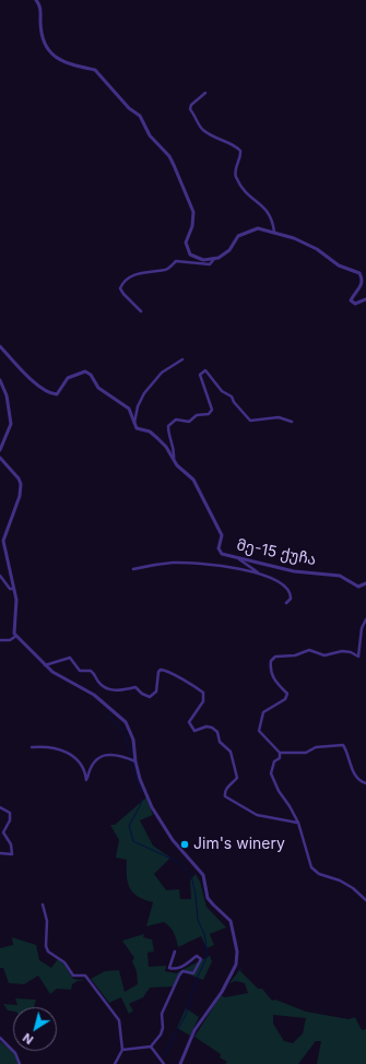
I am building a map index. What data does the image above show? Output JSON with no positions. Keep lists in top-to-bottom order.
{
  "streets": {
    "street": ["მე-15 ქუჩა"]
  },
  "places": ["Jim's winery"],
  "north": "bottom left"
}
